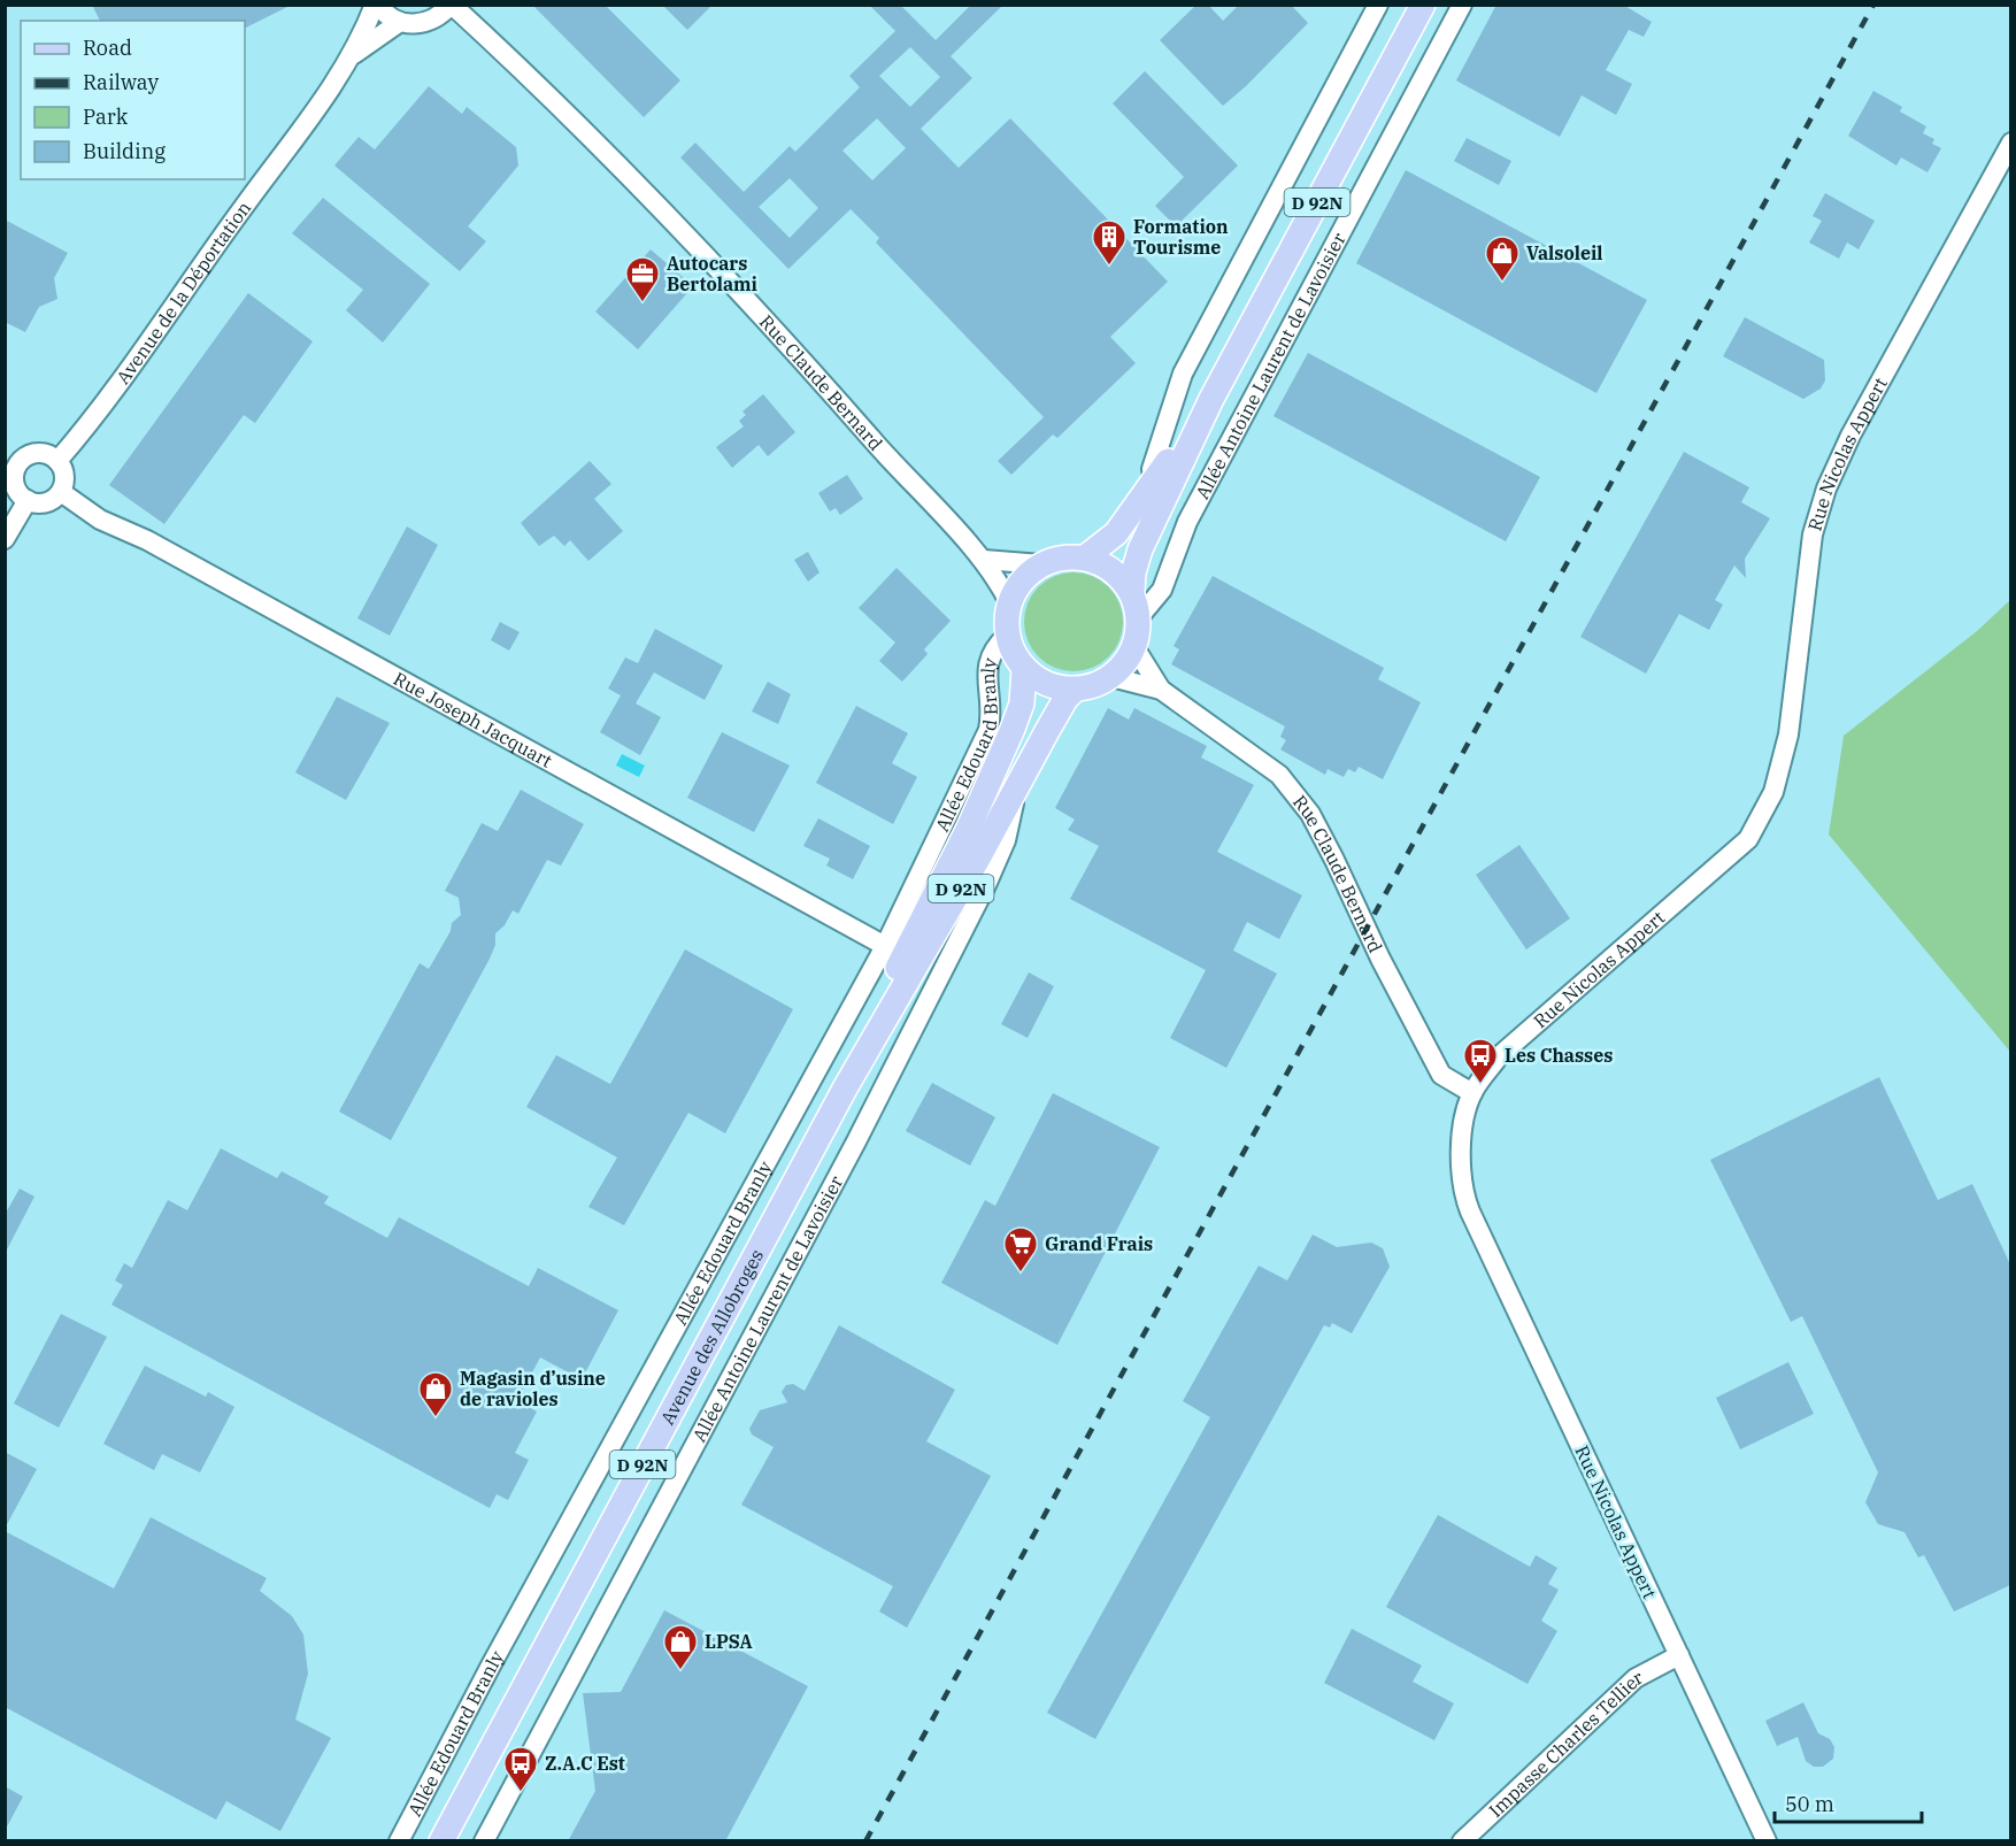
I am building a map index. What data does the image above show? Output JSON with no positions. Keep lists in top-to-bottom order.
{
  "streets": {
    "main road": ["D 92N", "Avenue des Allobroges"],
    "street": [
      "Avenue de la Déportation",
      "Allée Antoine Laurent de Lavoisier",
      "Rue Claude Bernard",
      "Rue Nicolas Appert",
      "Rue Joseph Jacquart",
      "Allée Edouard Branly",
      "Impasse Charles Tellier"
    ]
  },
  "crossings": [
    ["D 92N", "Allée Antoine Laurent de Lavoisier"],
    ["D 92N", "Rue Claude Bernard"],
    ["D 92N", "Allée Edouard Branly"],
    ["D 92N", "Avenue des Allobroges"],
    ["Avenue de la Déportation", "Rue Joseph Jacquart"],
    ["Allée Antoine Laurent de Lavoisier", "Rue Claude Bernard"],
    ["Allée Antoine Laurent de Lavoisier", "Allée Edouard Branly"],
    ["Allée Antoine Laurent de Lavoisier", "Avenue des Allobroges"],
    ["Rue Claude Bernard", "Rue Nicolas Appert"],
    ["Rue Claude Bernard", "Allée Edouard Branly"],
    ["Rue Claude Bernard", "Avenue des Allobroges"],
    ["Rue Nicolas Appert", "Impasse Charles Tellier"],
    ["Rue Joseph Jacquart", "Allée Edouard Branly"],
    ["Allée Edouard Branly", "Avenue des Allobroges"]
  ],
  "places": {
    "building": ["Formation Tourisme"],
    "shop": ["Valsoleil", "Magasin d’usine de ravioles", "LPSA"],
    "office": ["Autocars Bertolami"],
    "bus stop": ["Les Chasses", "Z.A.C Est"],
    "supermarket": ["Grand Frais"]
  },
  "legend": [
    "Road",
    "Railway",
    "Park",
    "Building"
  ],
  "scale_bar": "50 m"
}
